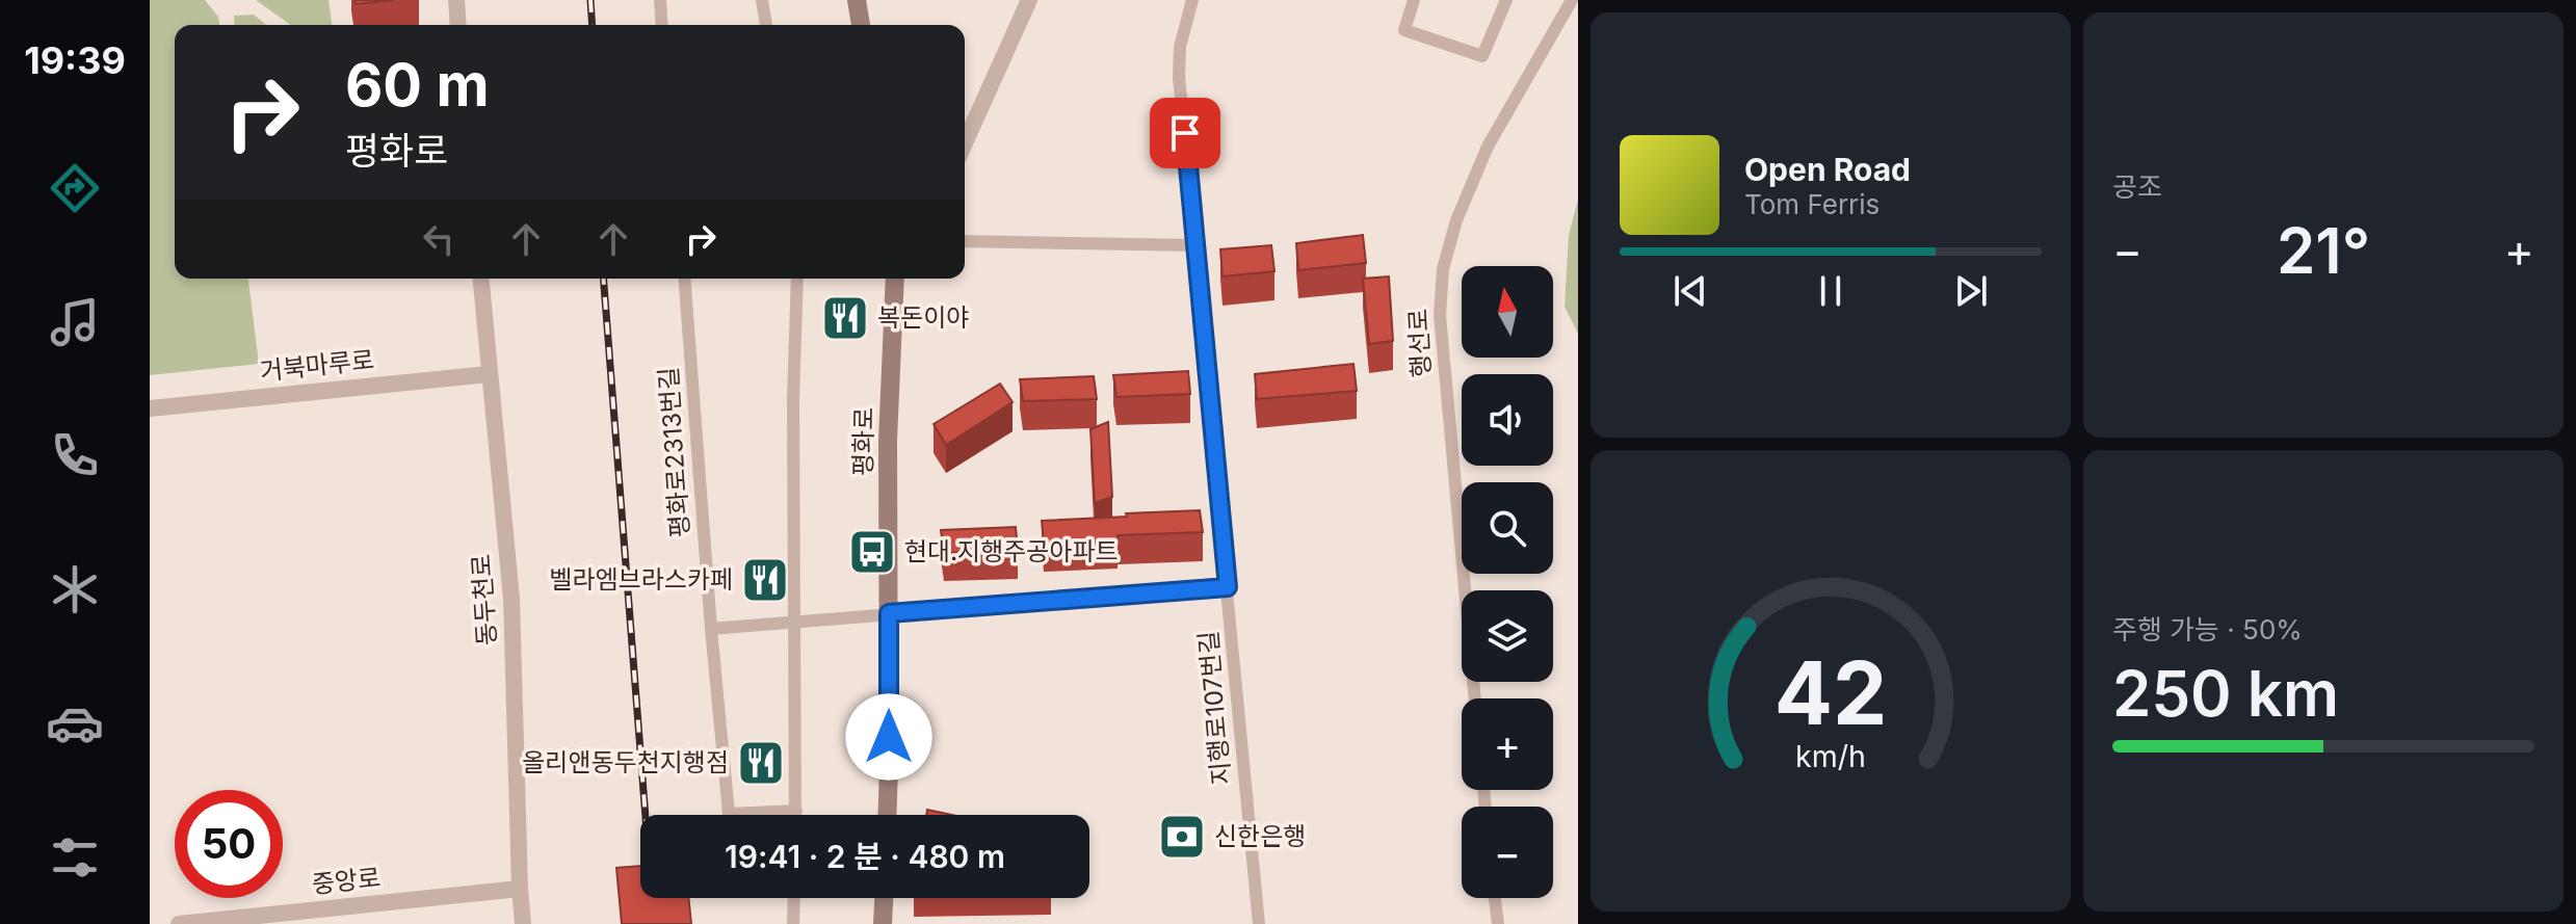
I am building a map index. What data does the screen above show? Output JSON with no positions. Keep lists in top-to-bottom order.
{
  "streets": {
    "main road": ["평화로"],
    "street": [
      "행선로",
      "거북마루로",
      "평화로2313번길",
      "동두천로",
      "지행로107번길",
      "중앙로"
    ]
  },
  "crossings": [
    ["거북마루로", "동두천로"],
    ["동두천로", "중앙로"]
  ],
  "places": {
    "restaurant": ["복돈이야", "벨라엠브라스카페", "올리앤동두천지행점"],
    "bus stop": ["현대.지행주공아파트"],
    "bank": ["신한은행"]
  },
  "north": "top",
  "page": {
    "tabs": "19:39",
    "tile": [
      "공조",
      ["주행 가능 · 50%", "250 km"]
    ],
    "turn": ["60 m", "평화로"],
    "song": ["Open Road", "Tom Ferris"],
    "heat": ["−", "21°", "+"],
    "map_buttons": ["+", "−"],
    "limit": "50",
    "trip": "19:41 · 2 분 · 480 m",
    "gauge": ["42", "km/h"]
  }
}
